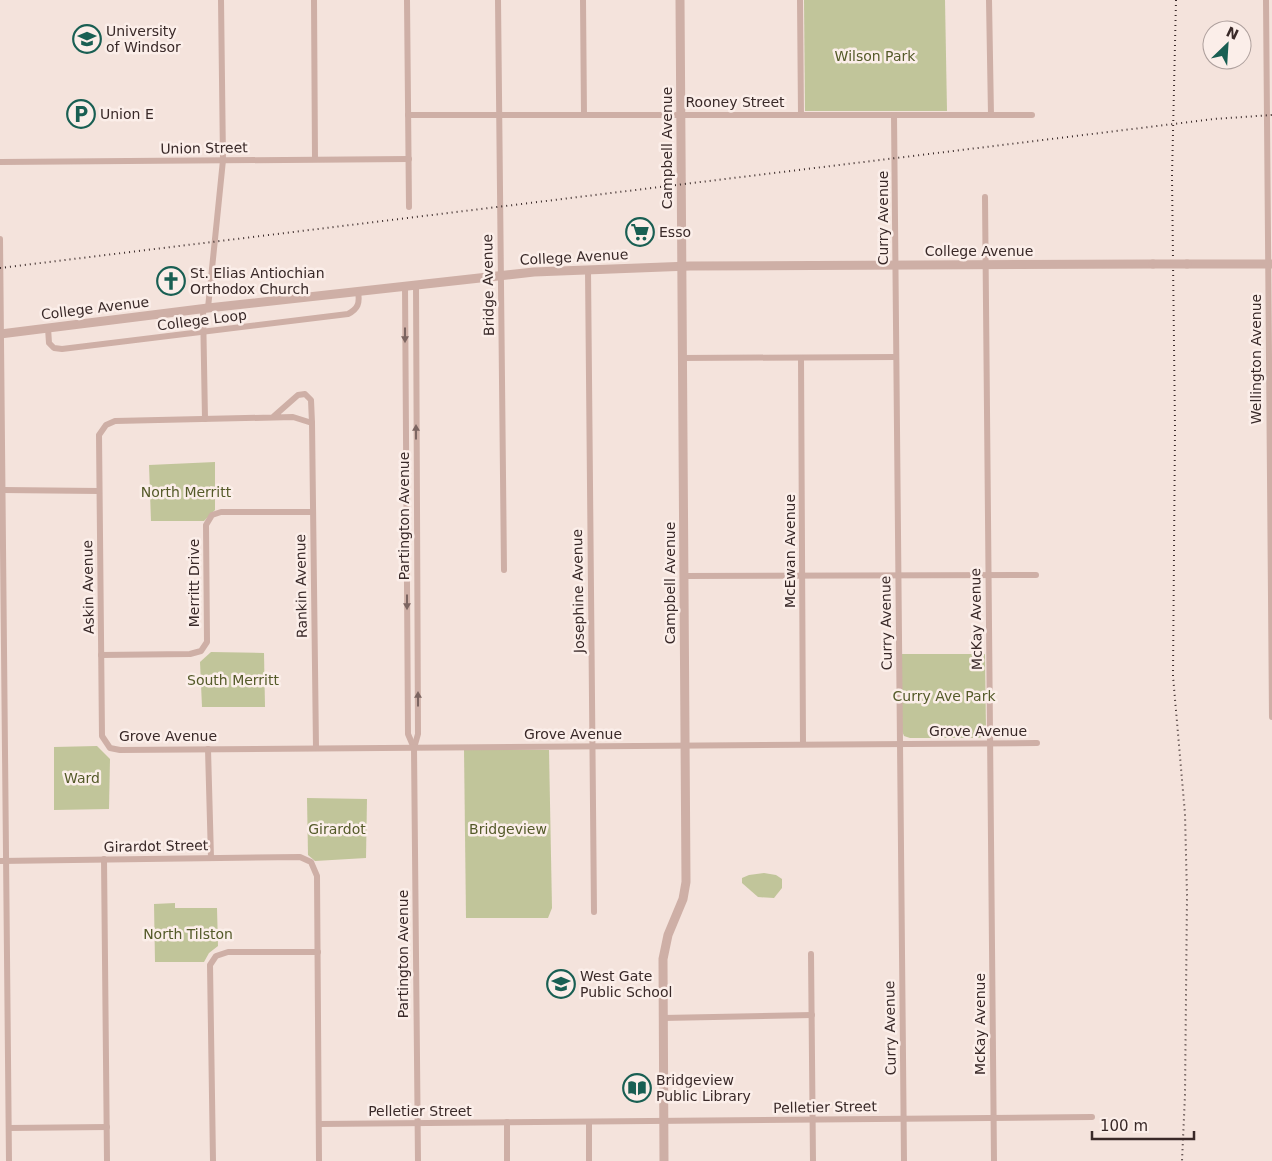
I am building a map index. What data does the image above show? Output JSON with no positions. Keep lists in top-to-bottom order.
{
  "streets": {
    "street": [
      "Rooney Street",
      "Union Street",
      "Campbell Avenue",
      "Curry Avenue",
      "College Avenue",
      "Bridge Avenue",
      "College Loop",
      "Wellington Avenue",
      "Partington Avenue",
      "McEwan Avenue",
      "Merritt Drive",
      "Rankin Avenue",
      "Askin Avenue",
      "Josephine Avenue",
      "McKay Avenue",
      "Grove Avenue",
      "Girardot Street",
      "Pelletier Street"
    ]
  },
  "crossings": [
    ["Rooney Street", "Campbell Avenue"],
    ["Rooney Street", "Curry Avenue"],
    ["Rooney Street", "Bridge Avenue"],
    ["Campbell Avenue", "College Avenue"],
    ["Campbell Avenue", "Grove Avenue"],
    ["Campbell Avenue", "Pelletier Street"],
    ["Curry Avenue", "College Avenue"],
    ["Curry Avenue", "Grove Avenue"],
    ["Curry Avenue", "Pelletier Street"],
    ["College Avenue", "Bridge Avenue"],
    ["College Avenue", "College Loop"],
    ["College Avenue", "Wellington Avenue"],
    ["College Avenue", "Partington Avenue"],
    ["College Avenue", "Josephine Avenue"],
    ["College Avenue", "McKay Avenue"],
    ["Partington Avenue", "Grove Avenue"],
    ["Partington Avenue", "Pelletier Street"],
    ["McEwan Avenue", "Grove Avenue"],
    ["Merritt Drive", "Rankin Avenue"],
    ["Merritt Drive", "Askin Avenue"],
    ["Rankin Avenue", "Grove Avenue"],
    ["Askin Avenue", "Grove Avenue"],
    ["Josephine Avenue", "Grove Avenue"],
    ["McKay Avenue", "Grove Avenue"],
    ["McKay Avenue", "Pelletier Street"]
  ],
  "parks": [
    "Wilson Park",
    "North Merritt",
    "South Merritt",
    "Curry Ave Park",
    "Ward",
    "Girardot",
    "Bridgeview",
    "North Tilston"
  ],
  "places": {
    "school or university": ["University of Windsor", "West Gate Public School"],
    "parking": ["Union E"],
    "supermarket": ["Esso"],
    "church": ["St. Elias Antiochian Orthodox Church"],
    "library": ["Bridgeview Public Library"]
  },
  "scale_bar": "100 m",
  "north": "top right"
}
